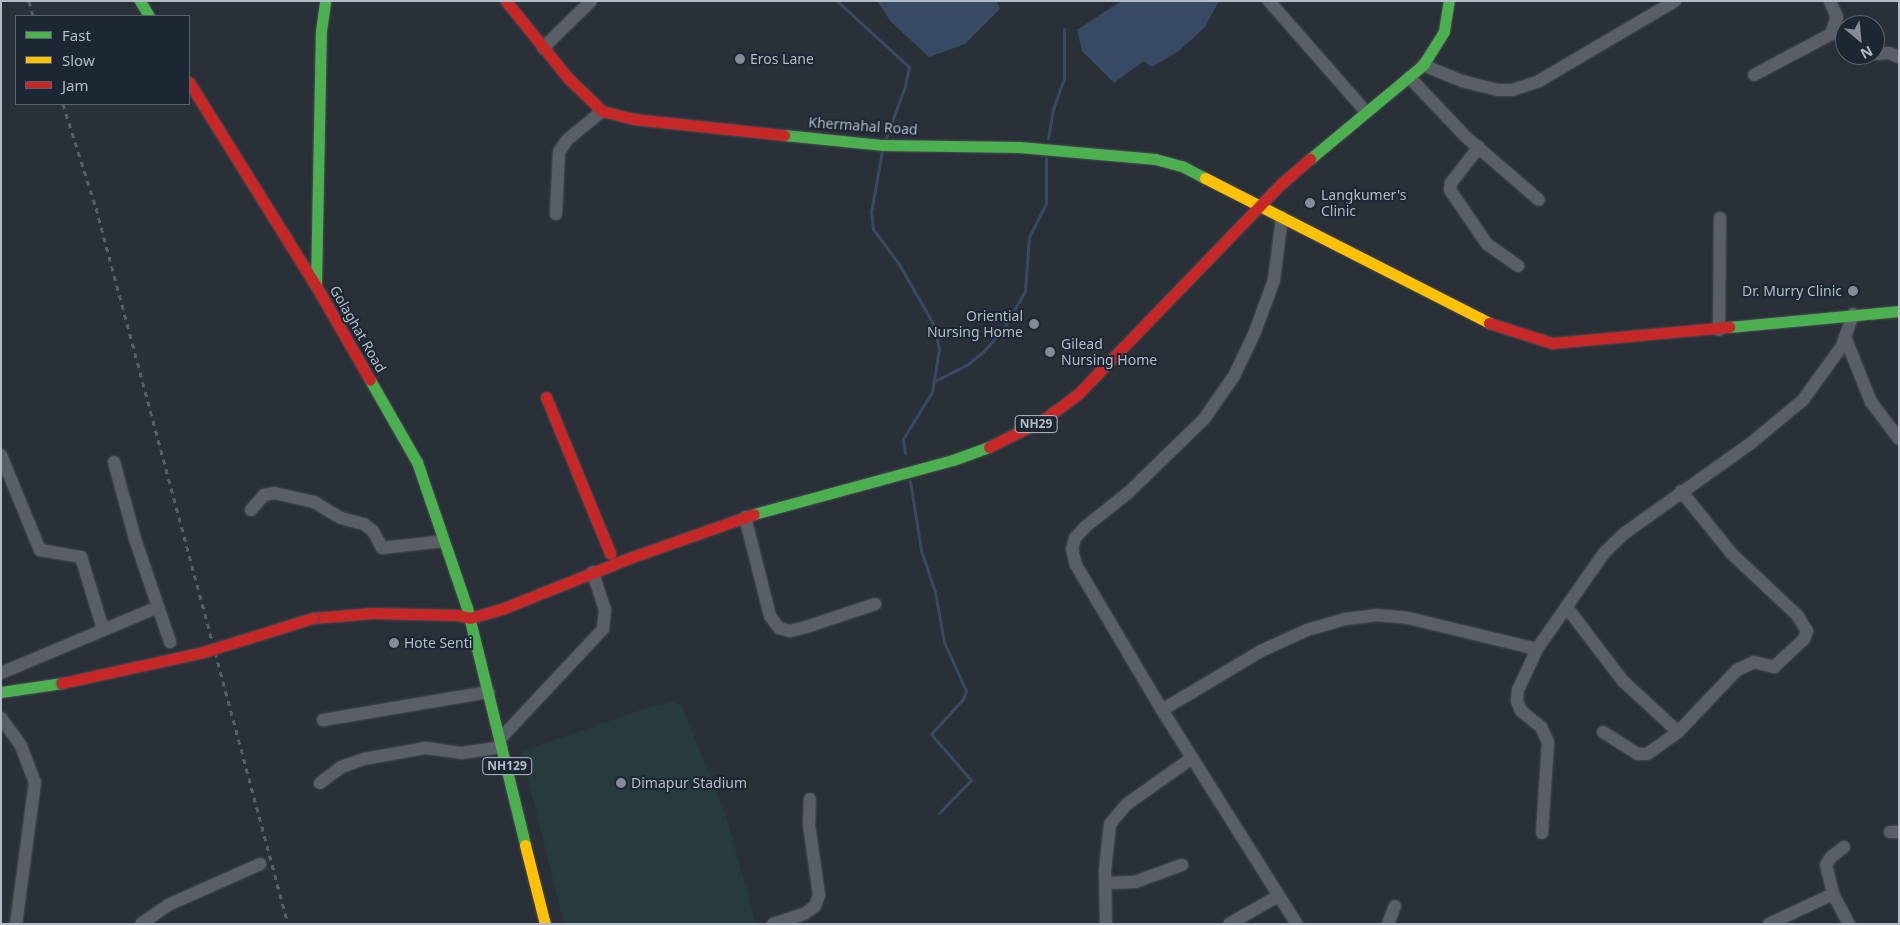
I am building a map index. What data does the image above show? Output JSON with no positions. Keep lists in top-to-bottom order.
{
  "streets": {
    "main road": [
      "Khermahal Road",
      "Golaghat Road",
      "NH29",
      "NH129"
    ]
  },
  "crossings": [
    ["Khermahal Road", "NH29"],
    ["Golaghat Road", "NH29"],
    ["Golaghat Road", "NH129"],
    ["NH29", "NH129"]
  ],
  "places": [
    "Eros Lane",
    "Langkumer's Clinic",
    "Dr. Murry Clinic",
    "Oriential Nursing Home",
    "Gilead Nursing Home",
    "Hote Senti",
    "Dimapur Stadium"
  ],
  "legend": ["Fast", "Slow", "Jam"],
  "north": "bottom right"
}
